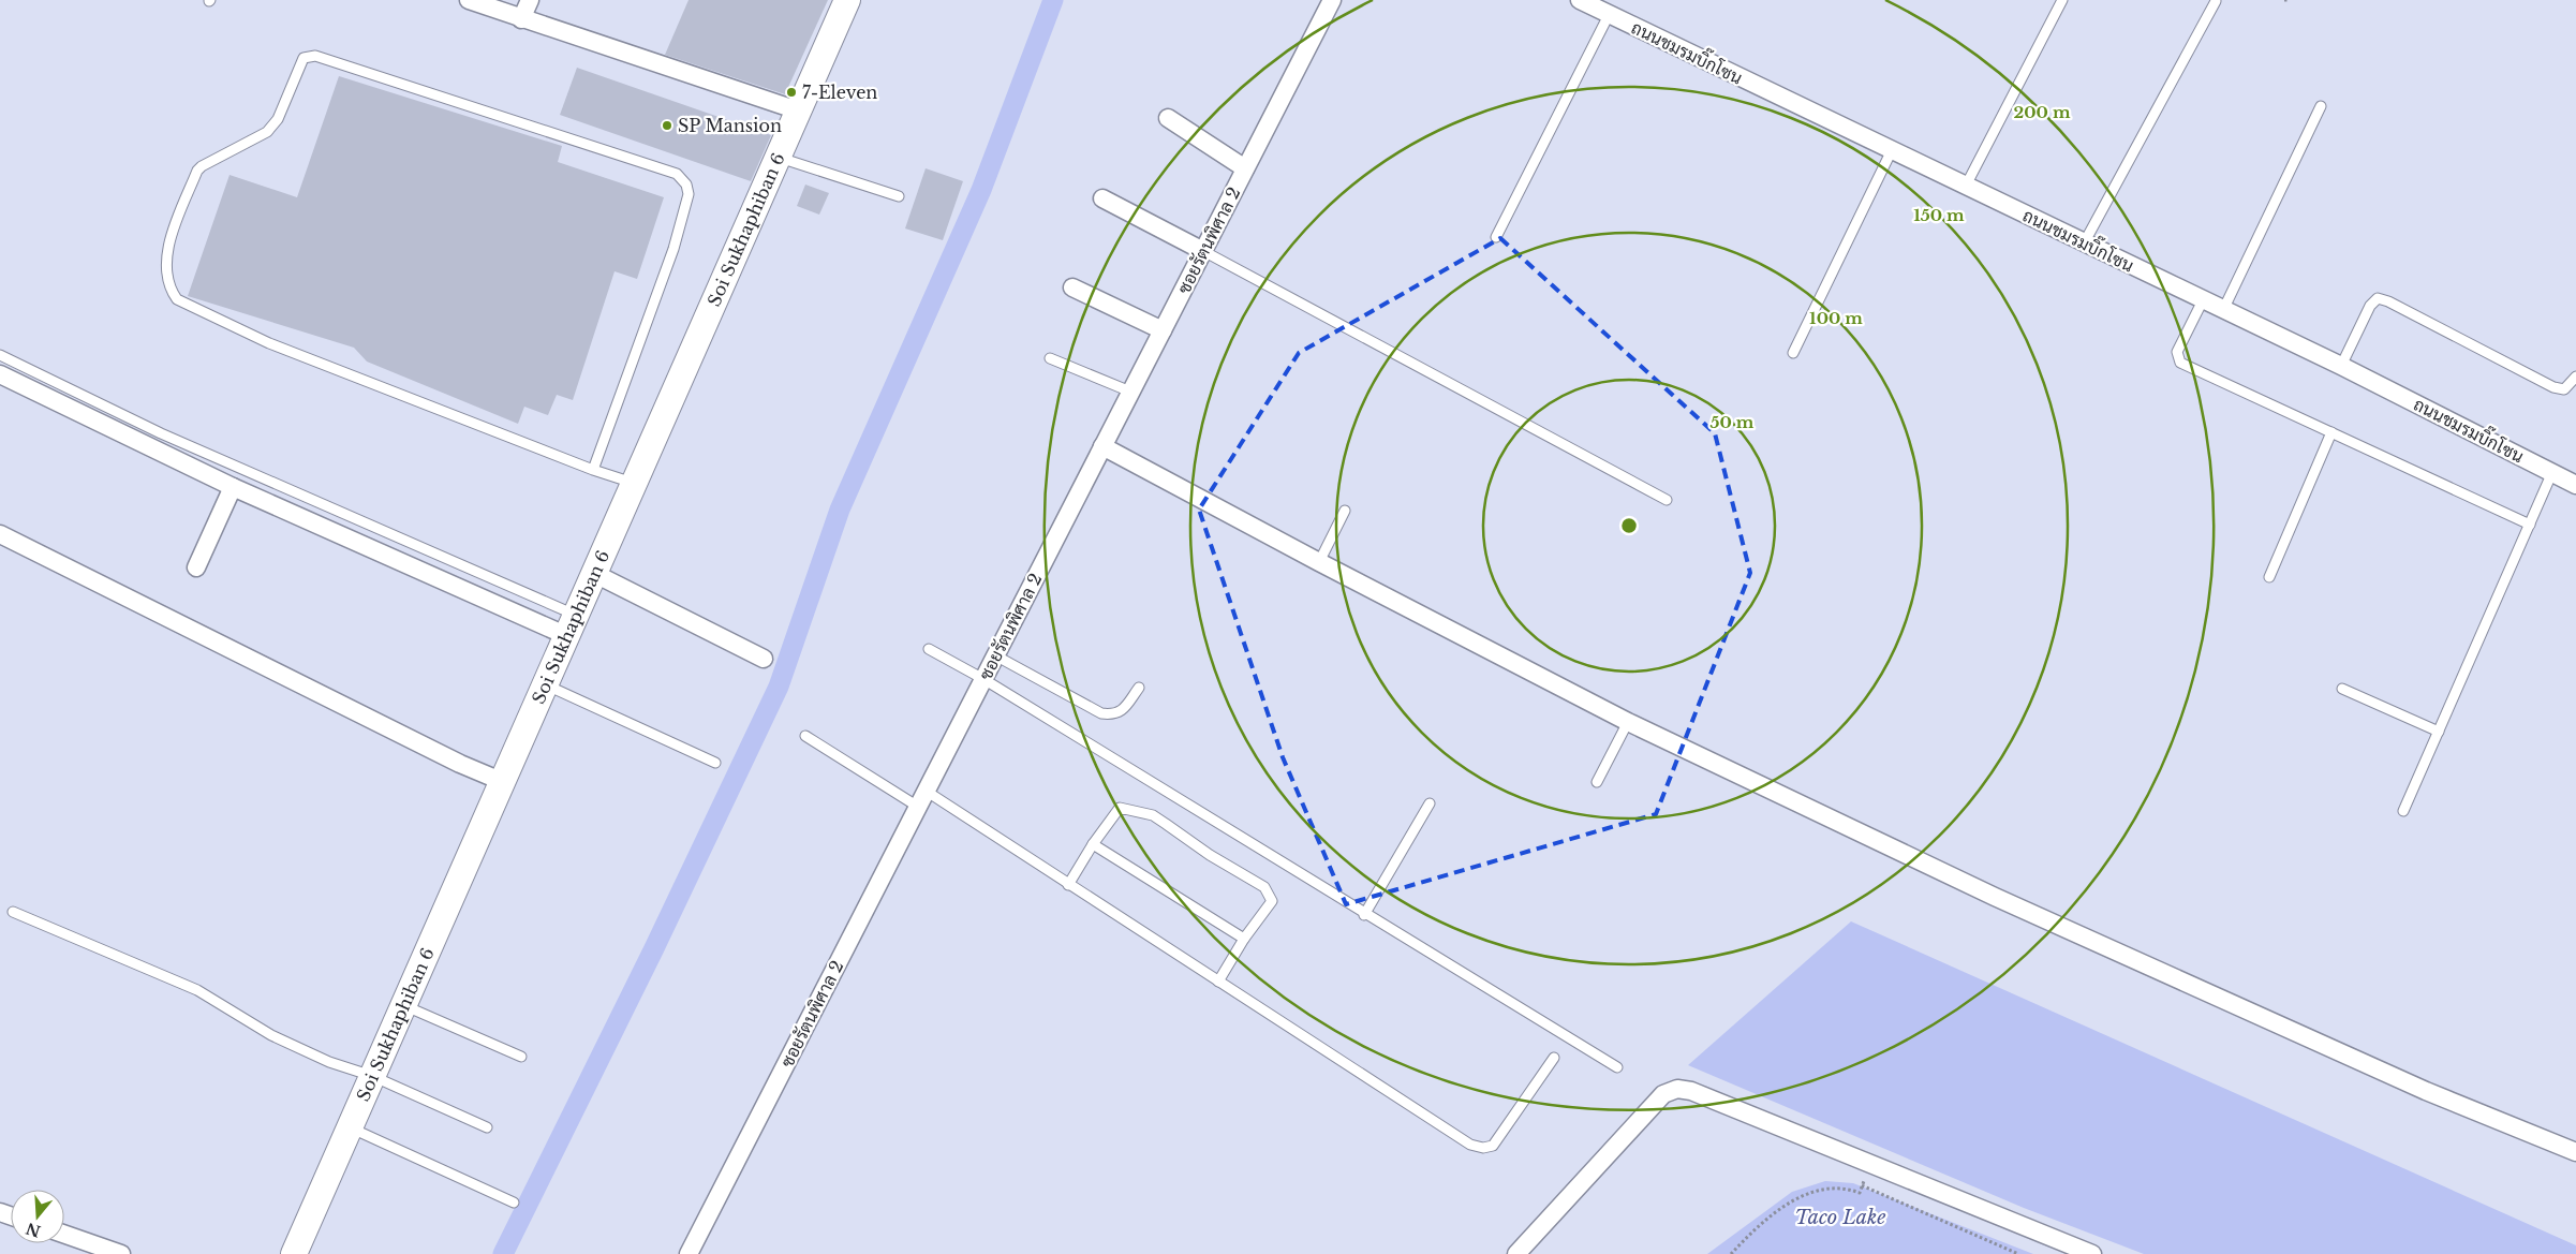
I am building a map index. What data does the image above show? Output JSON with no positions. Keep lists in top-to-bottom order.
{
  "streets": {
    "street": ["ถนนชมรมบิ๊กโซน", "Soi Sukhaphiban 6", "ซอยรัตนพิศาล 2"]
  },
  "water": ["Taco Lake"],
  "places": ["7-Eleven", "SP Mansion"],
  "north": "bottom",
  "rings": [
    "200 m",
    "150 m",
    "100 m",
    "50 m"
  ]
}
